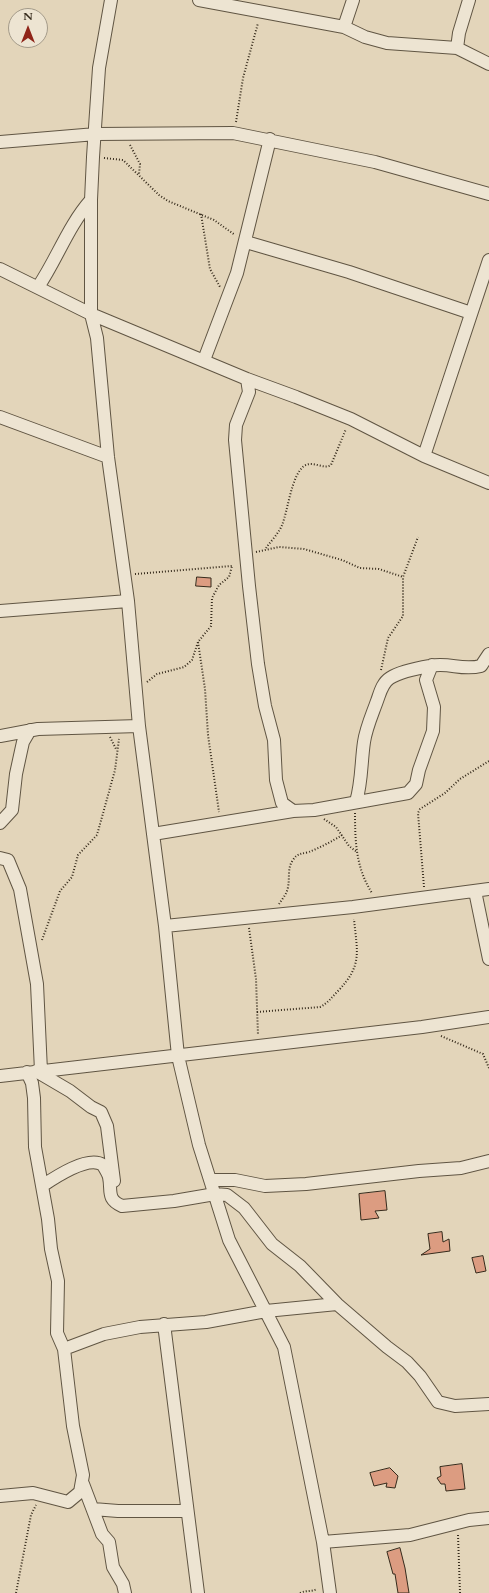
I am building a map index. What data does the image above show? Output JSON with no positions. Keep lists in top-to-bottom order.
{
  "north": "top"
}
